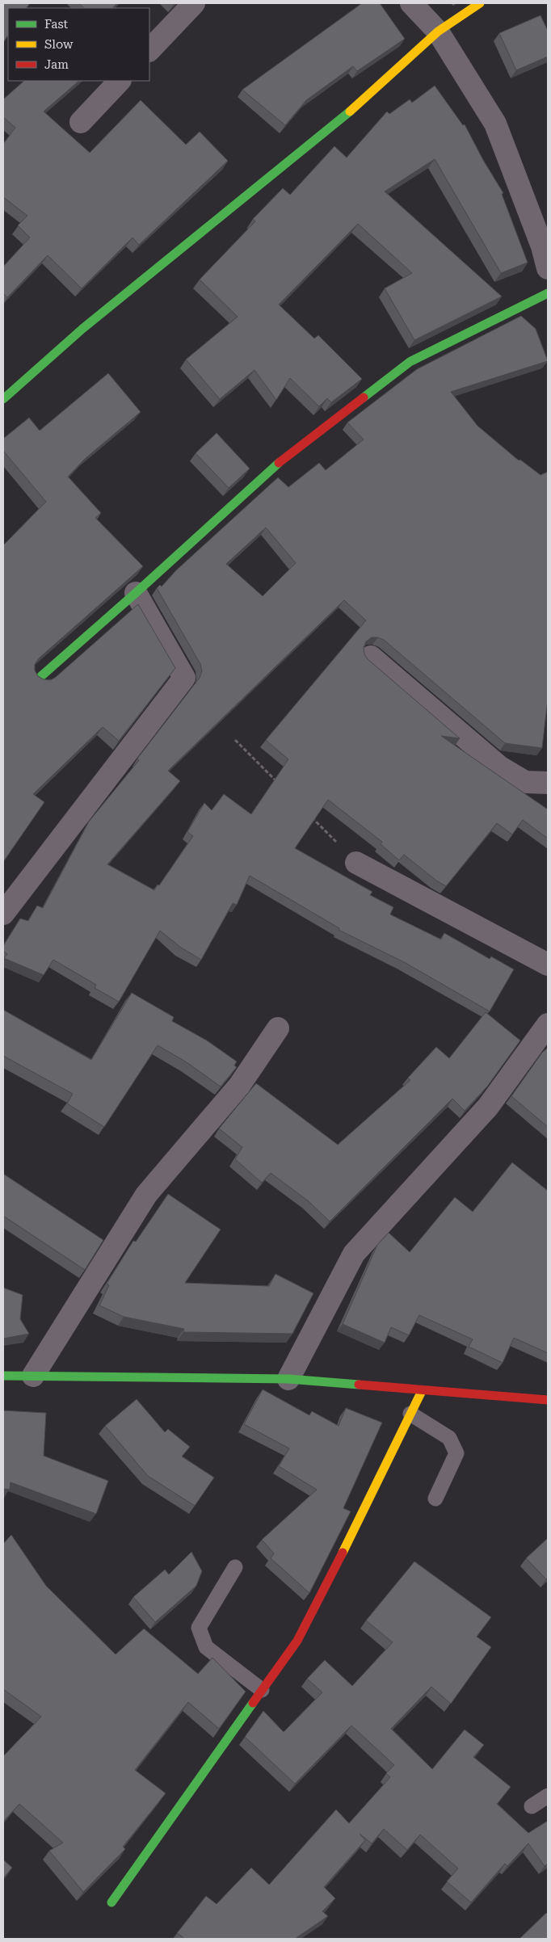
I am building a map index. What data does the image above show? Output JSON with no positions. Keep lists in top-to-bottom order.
{
  "legend": ["Fast", "Slow", "Jam"]
}
